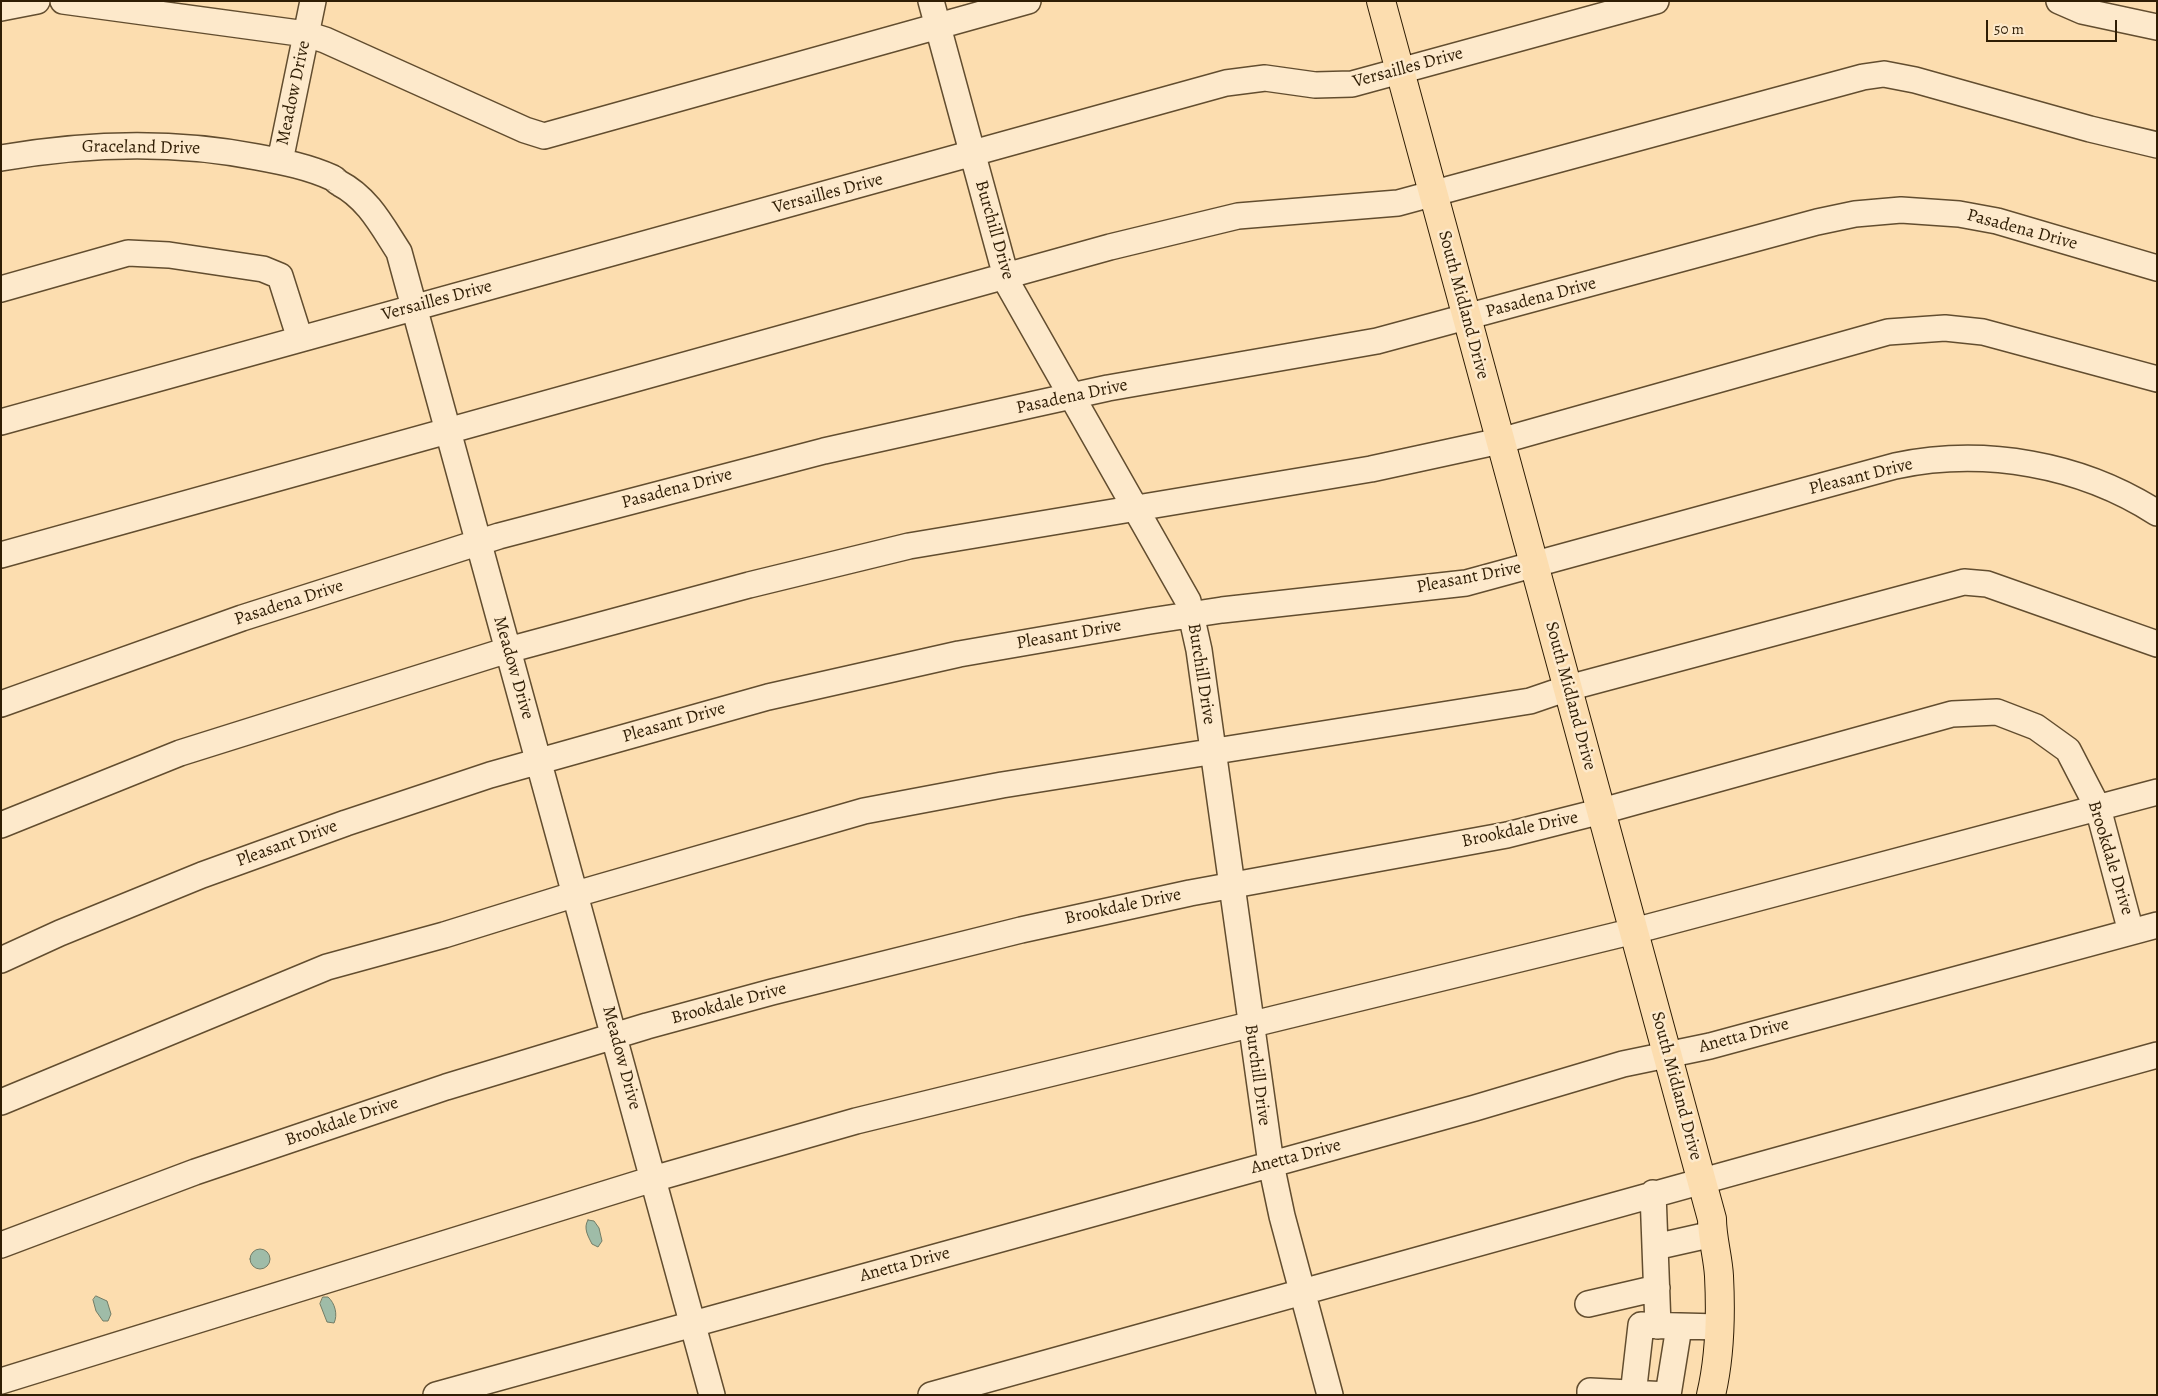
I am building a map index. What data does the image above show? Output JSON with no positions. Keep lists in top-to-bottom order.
{
  "streets": {
    "main road": ["South Midland Drive"],
    "street": [
      "Versailles Drive",
      "Meadow Drive",
      "Graceland Drive",
      "Burchill Drive",
      "Pasadena Drive",
      "Pleasant Drive",
      "Brookdale Drive",
      "Anetta Drive"
    ]
  },
  "crossings": [
    ["Versailles Drive", "Meadow Drive"],
    ["Versailles Drive", "Burchill Drive"],
    ["Versailles Drive", "South Midland Drive"],
    ["Meadow Drive", "Graceland Drive"],
    ["Meadow Drive", "Pasadena Drive"],
    ["Meadow Drive", "Pleasant Drive"],
    ["Meadow Drive", "Brookdale Drive"],
    ["Meadow Drive", "Anetta Drive"],
    ["Burchill Drive", "Pasadena Drive"],
    ["Burchill Drive", "Pleasant Drive"],
    ["Burchill Drive", "Brookdale Drive"],
    ["Burchill Drive", "Anetta Drive"],
    ["Pasadena Drive", "South Midland Drive"],
    ["South Midland Drive", "Pleasant Drive"],
    ["South Midland Drive", "Brookdale Drive"],
    ["South Midland Drive", "Anetta Drive"],
    ["Brookdale Drive", "Anetta Drive"]
  ],
  "scale_bar": "50 m"
}
